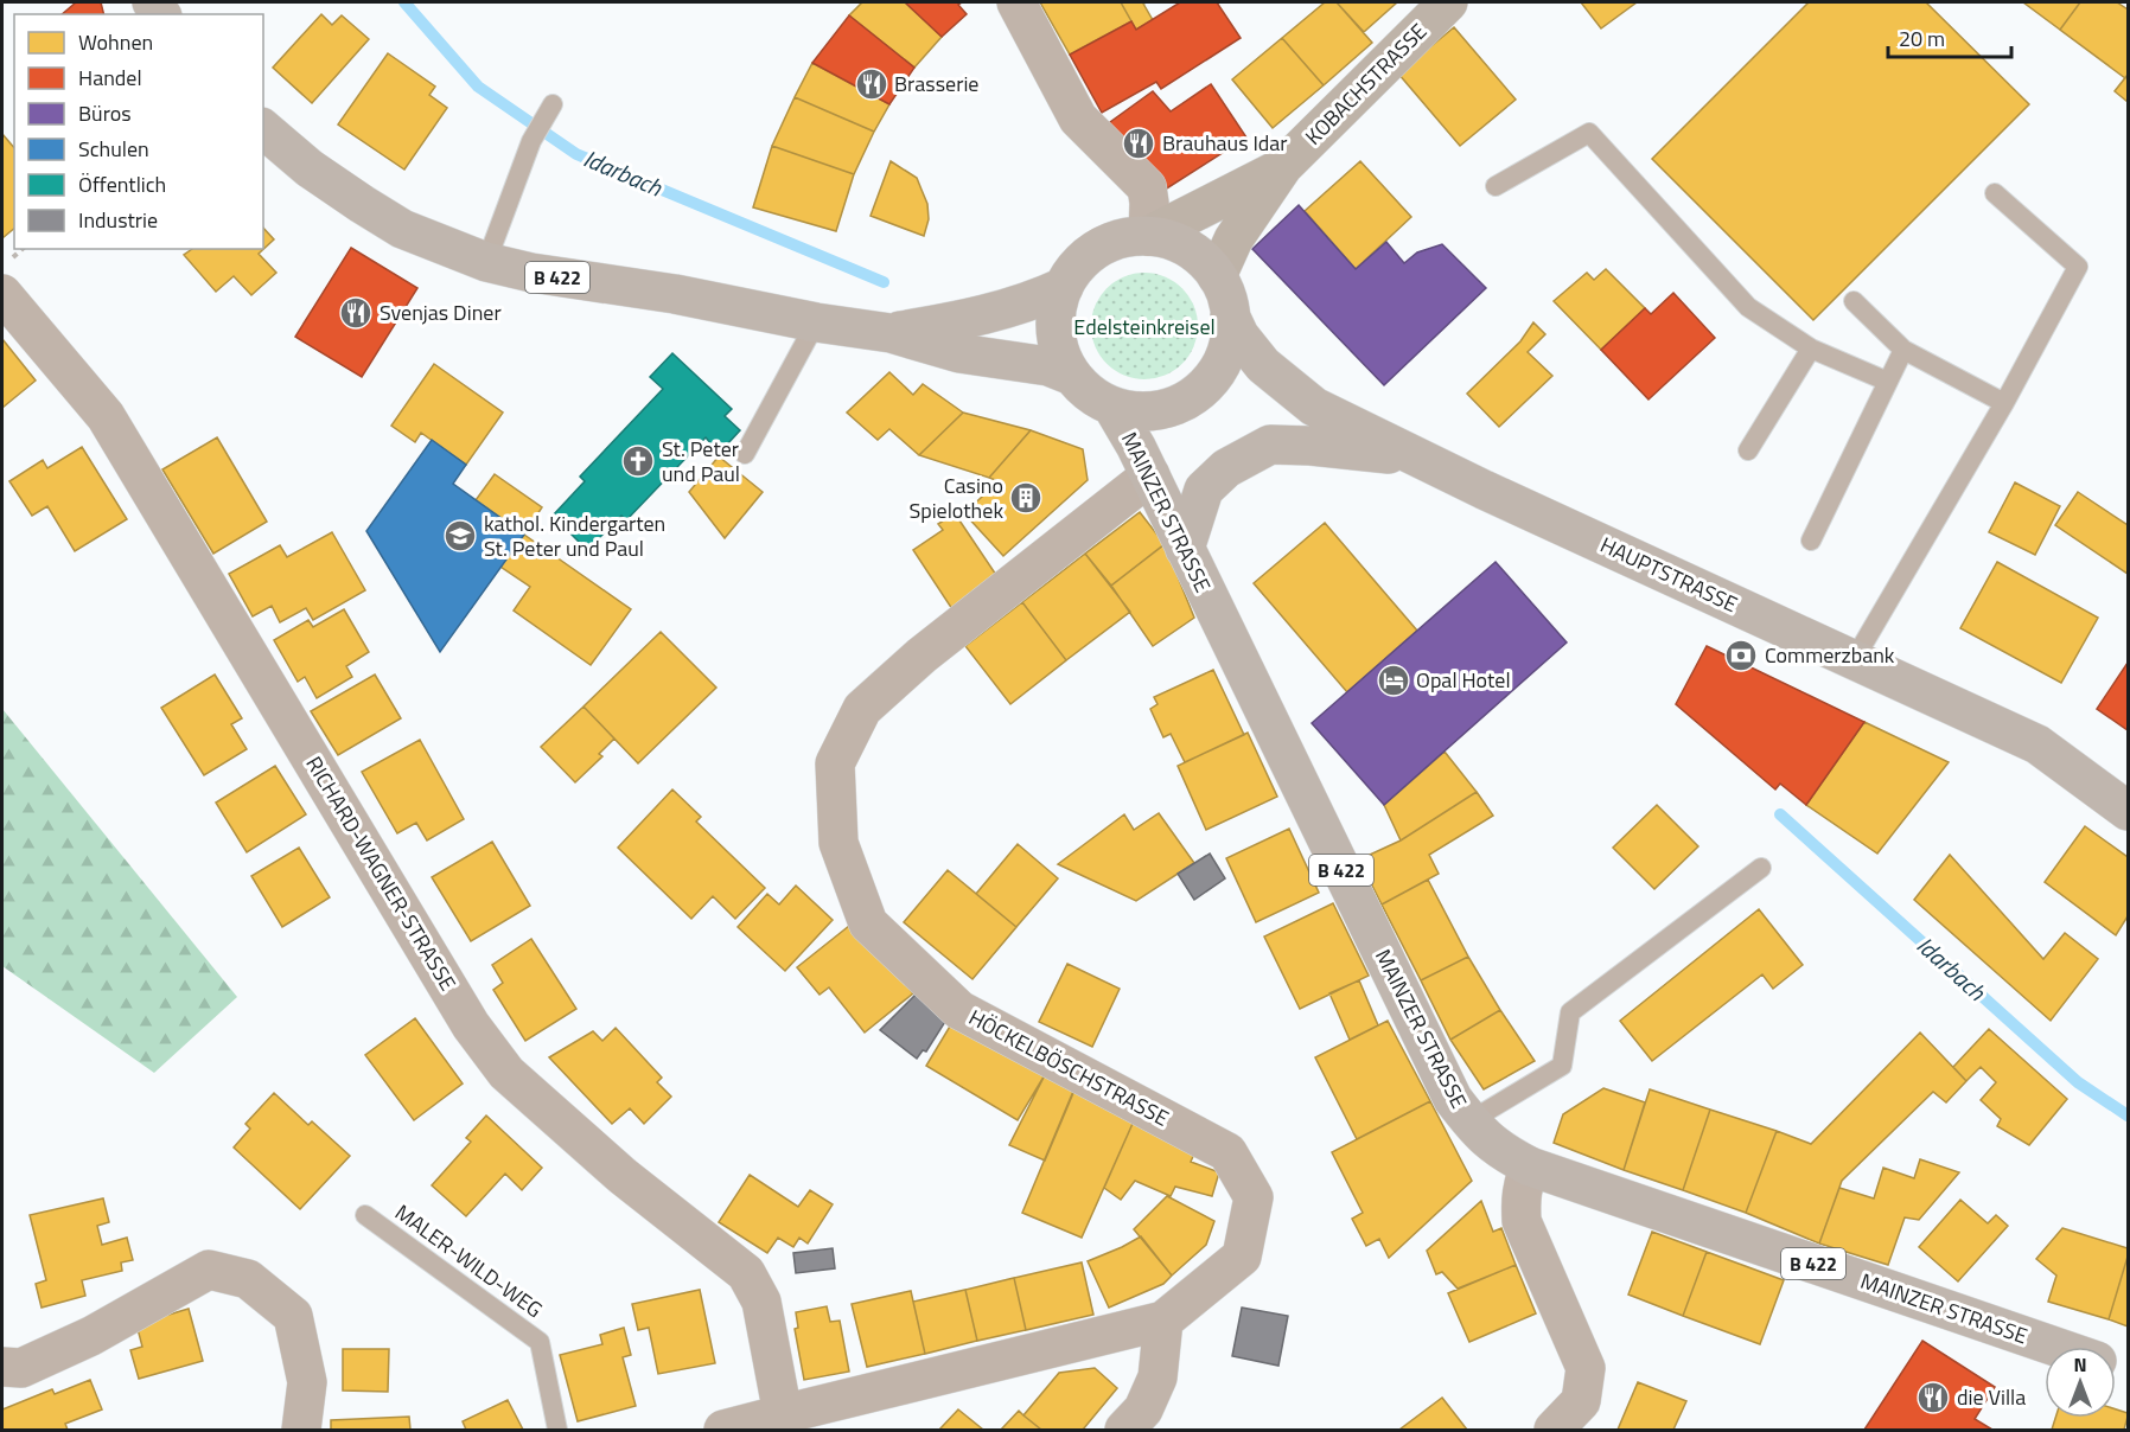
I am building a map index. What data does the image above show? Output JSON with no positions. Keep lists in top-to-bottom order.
{
  "streets": {
    "main road": ["B 422", "MAINZER STRASSE", "HAUPTSTRASSE"],
    "street": ["KOBACHSTRASSE", "RICHARD-WAGNER-STRASSE", "HÖCKELBÖSCHSTRASSE"],
    "lane": ["MALER-WILD-WEG"]
  },
  "crossings": [
    ["KOBACHSTRASSE", "B 422"],
    ["KOBACHSTRASSE", "MAINZER STRASSE"],
    ["KOBACHSTRASSE", "HAUPTSTRASSE"],
    ["B 422", "MAINZER STRASSE"],
    ["B 422", "HAUPTSTRASSE"],
    ["MAINZER STRASSE", "HAUPTSTRASSE"],
    ["MAINZER STRASSE", "HÖCKELBÖSCHSTRASSE"],
    ["RICHARD-WAGNER-STRASSE", "HÖCKELBÖSCHSTRASSE"]
  ],
  "water": ["Idarbach"],
  "parks": ["Edelsteinkreisel"],
  "places": {
    "restaurant": [
      "Brasserie",
      "Brauhaus Idar",
      "Svenjas Diner",
      "die Villa"
    ],
    "church": ["St. Peter und Paul"],
    "building": ["Casino Spielothek"],
    "school or university": ["kathol. Kindergarten St. Peter und Paul"],
    "bank": ["Commerzbank"],
    "hotel": ["Opal Hotel"]
  },
  "legend": [
    "Wohnen",
    "Handel",
    "Büros",
    "Schulen",
    "Öffentlich",
    "Industrie"
  ],
  "scale_bar": "20 m",
  "north": "top"
}
